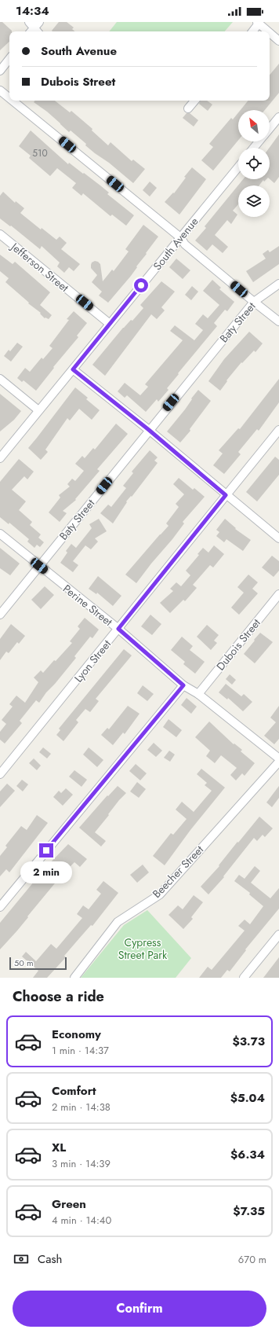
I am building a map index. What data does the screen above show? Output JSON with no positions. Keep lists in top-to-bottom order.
{
  "streets": {
    "street": [
      "South Avenue",
      "Jefferson Street",
      "Baty Street",
      "Perine Street",
      "Dubois Street",
      "Lyon Street",
      "Beecher Street"
    ]
  },
  "crossings": [
    ["South Avenue", "Jefferson Street"],
    ["Baty Street", "Perine Street"],
    ["Perine Street", "Dubois Street"],
    ["Perine Street", "Lyon Street"]
  ],
  "parks": ["Cypress Street Park"],
  "house_numbers": ["510"],
  "scale_bar": "50 m",
  "north": "top left",
  "page": {
    "status": "14:34",
    "banner": ["South Avenue", "Dubois Street"],
    "bubble": "2 min",
    "scale": "50 m",
    "heading": "Choose a ride",
    "list": [
      {
        "name": "Economy",
        "note": "1 min · 14:37",
        "value": "$3.73"
      },
      {
        "name": "Comfort",
        "note": "2 min · 14:38",
        "value": "$5.04"
      },
      {
        "name": "XL",
        "note": "3 min · 14:39",
        "value": "$6.34"
      },
      {
        "name": "Green",
        "note": "4 min · 14:40",
        "value": "$7.35"
      }
    ],
    "pay": ["Cash", "670 m"],
    "buttons": "Confirm"
  }
}
